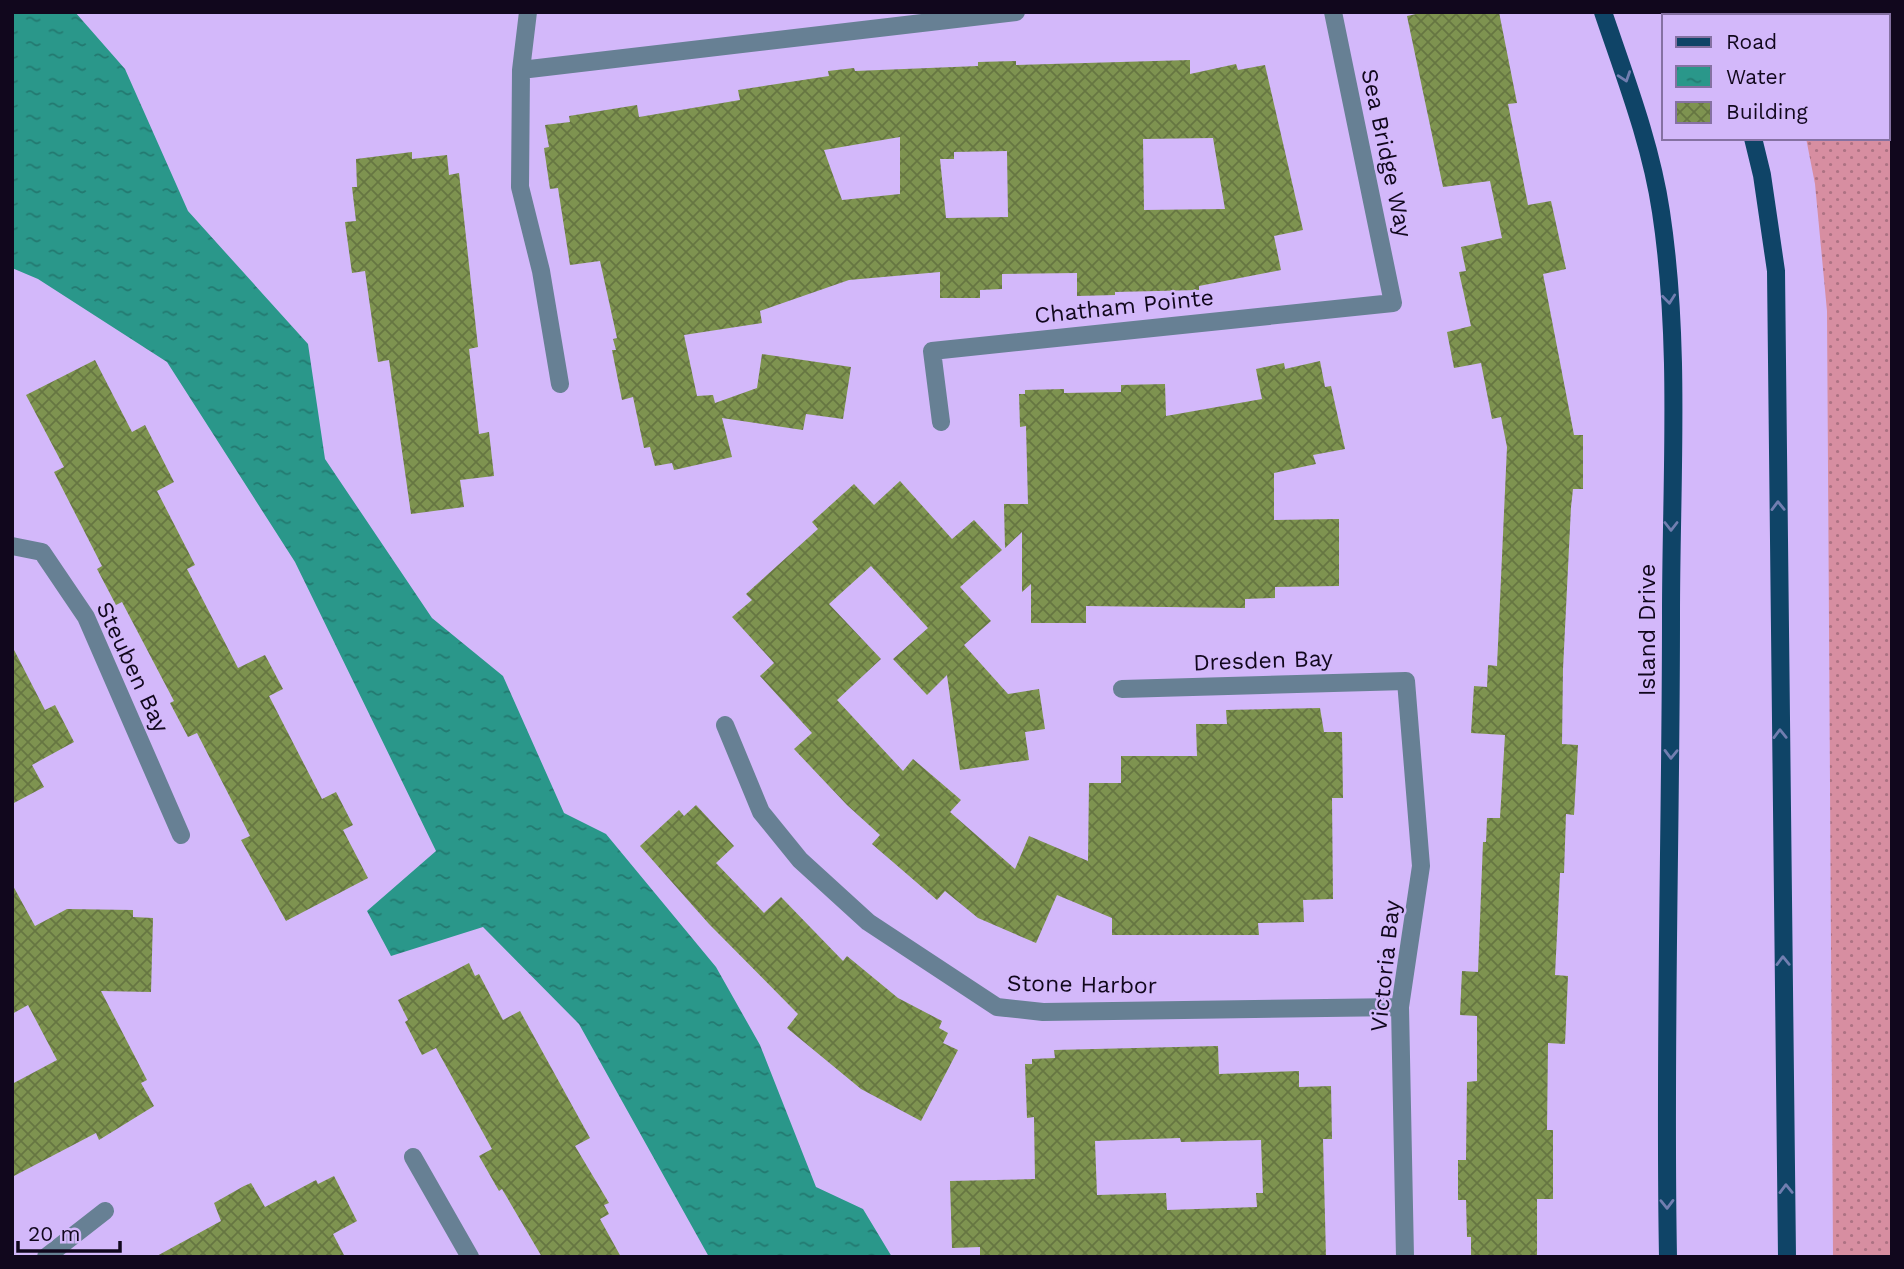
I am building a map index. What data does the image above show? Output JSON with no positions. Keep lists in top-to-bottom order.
{
  "streets": {
    "main road": ["Island Drive"],
    "street": [
      "Sea Bridge Way",
      "Chatham Pointe",
      "Dresden Bay",
      "Steuben Bay",
      "Victoria Bay",
      "Stone Harbor"
    ]
  },
  "crossings": [
    ["Sea Bridge Way", "Chatham Pointe"],
    ["Dresden Bay", "Victoria Bay"],
    ["Victoria Bay", "Stone Harbor"]
  ],
  "legend": ["Road", "Water", "Building"],
  "scale_bar": "20 m"
}
